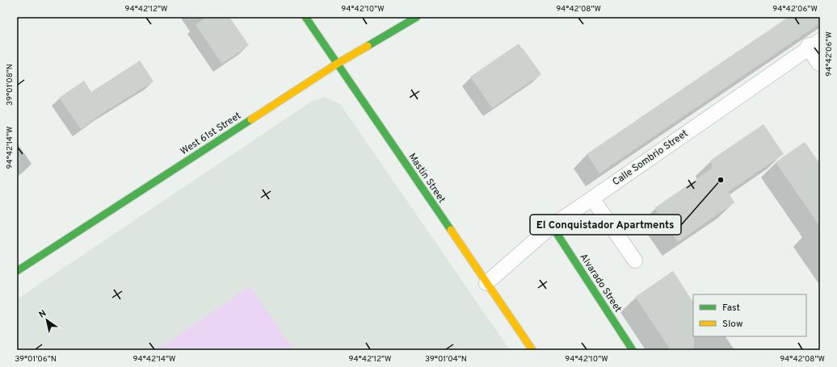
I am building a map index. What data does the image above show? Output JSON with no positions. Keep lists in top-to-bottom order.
{
  "streets": {
    "street": ["West 61st Street", "Mastin Street", "Alvarado Street"],
    "lane": ["Calle Sombrio Street"]
  },
  "crossings": [
    ["West 61st Street", "Mastin Street"],
    ["Calle Sombrio Street", "Mastin Street"],
    ["Calle Sombrio Street", "Alvarado Street"]
  ],
  "places": ["El Conquistador Apartments"],
  "legend": ["Fast", "Slow"],
  "north": "top left",
  "coordinates": [
    "94°42'12\"W",
    "94°42'10\"W",
    "94°42'08\"W",
    "94°42'06\"W",
    "39°01'08\"N",
    "94°42'14\"W",
    "39°01'06\"N",
    "39°01'04\"N"
  ]
}
